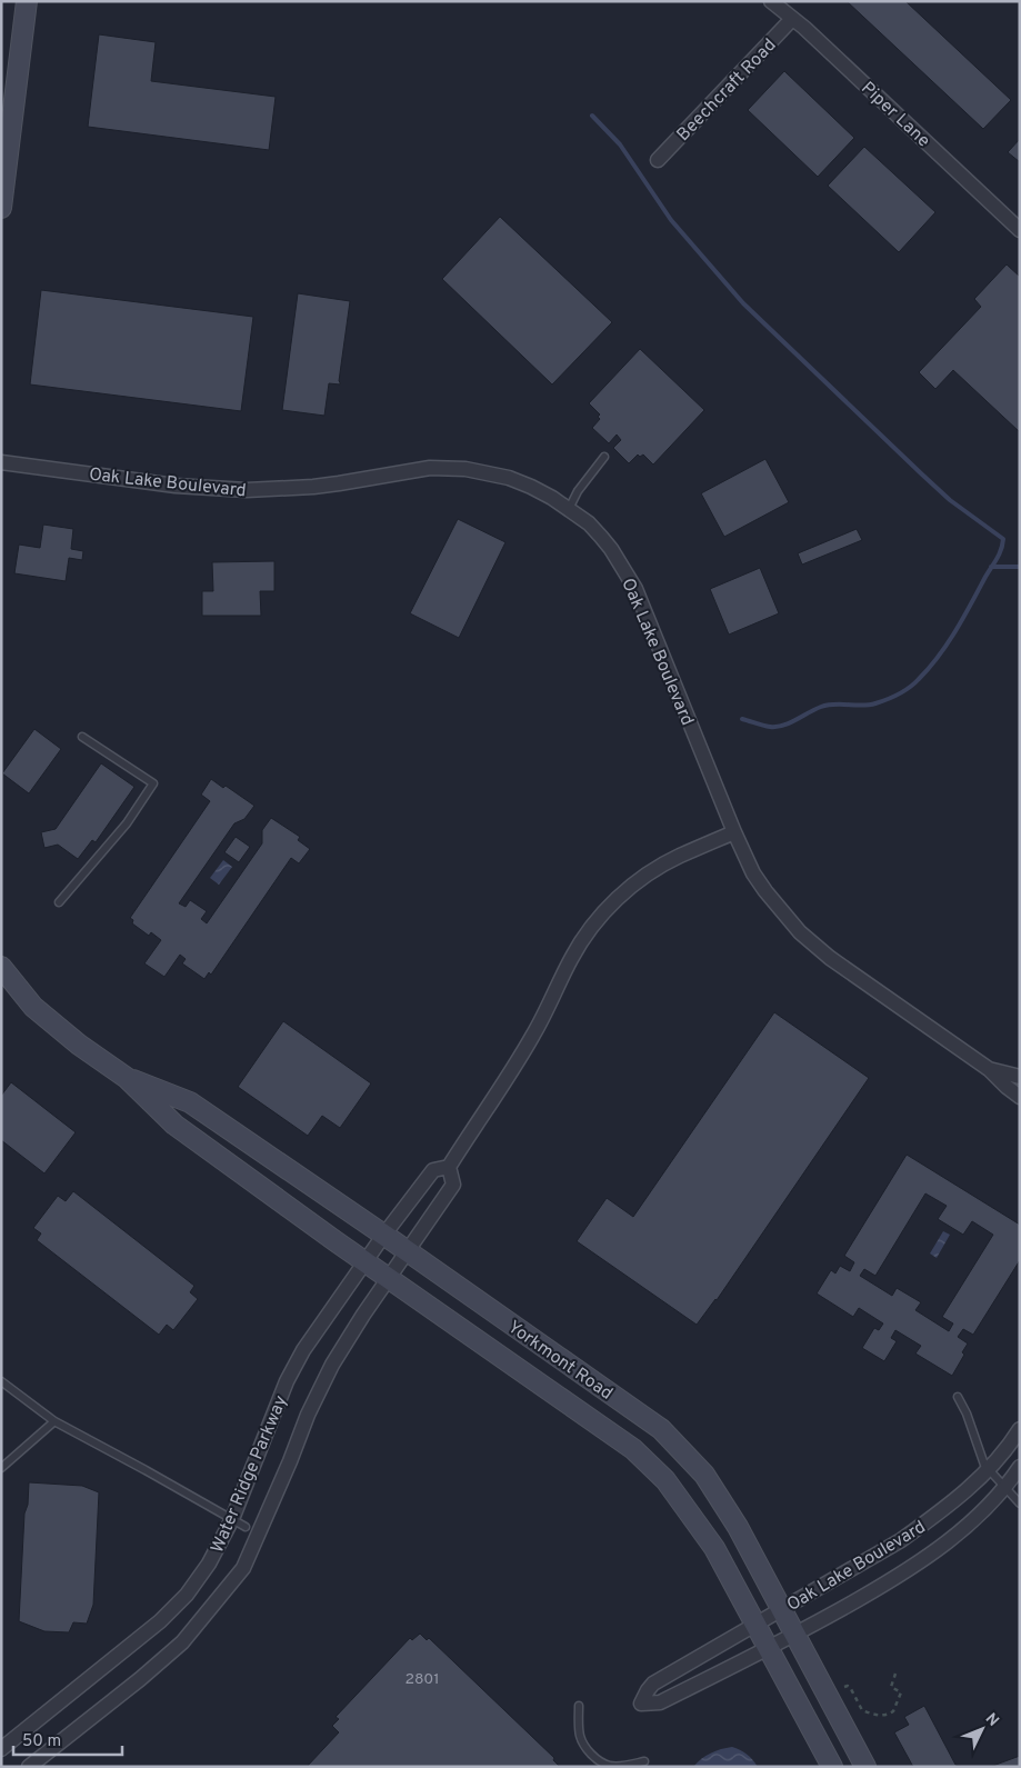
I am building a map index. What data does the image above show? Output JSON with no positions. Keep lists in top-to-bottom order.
{
  "streets": {
    "street": [
      "Beechcraft Road",
      "Piper Lane",
      "Oak Lake Boulevard",
      "Yorkmont Road",
      "Water Ridge Parkway"
    ]
  },
  "crossings": [
    ["Beechcraft Road", "Piper Lane"],
    ["Oak Lake Boulevard", "Yorkmont Road"],
    ["Yorkmont Road", "Water Ridge Parkway"]
  ],
  "house_numbers": ["2801"],
  "scale_bar": "50 m",
  "north": "top right"
}
